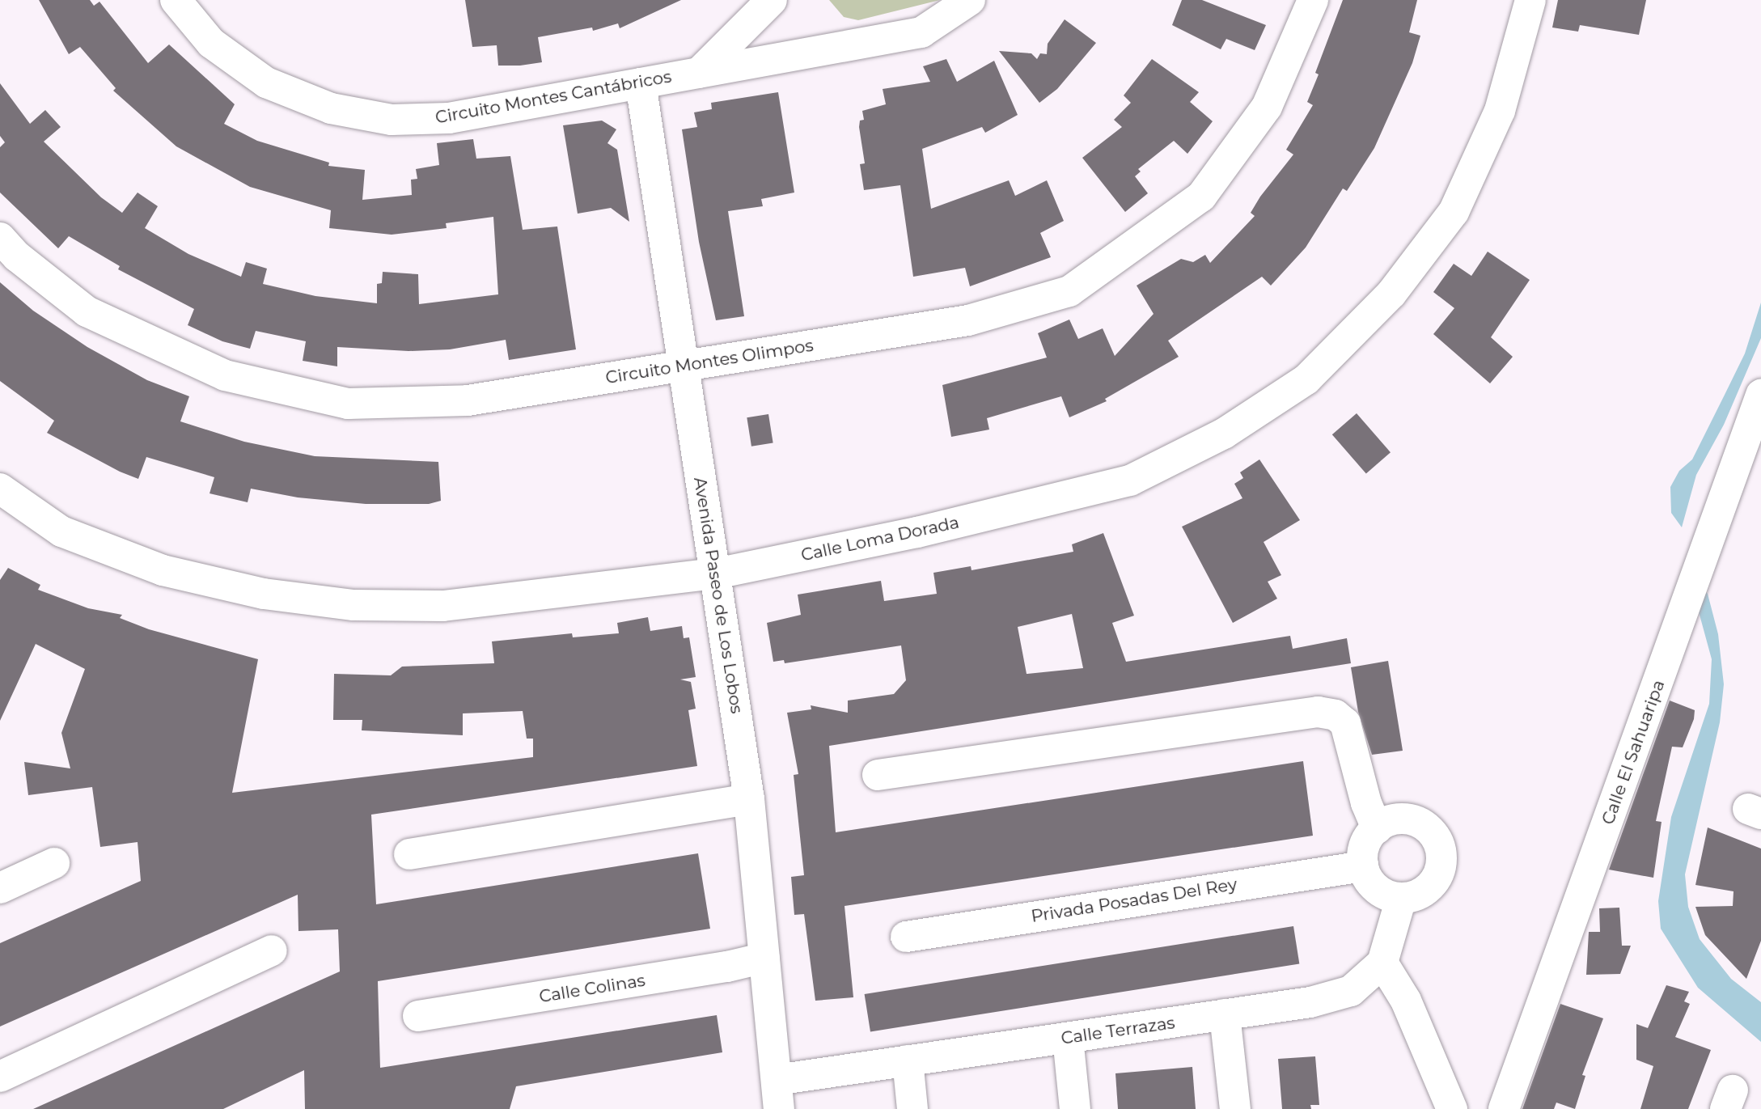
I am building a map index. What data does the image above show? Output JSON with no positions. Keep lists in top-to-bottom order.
{
  "streets": {
    "street": [
      "Circuito Montes Cantábricos",
      "Circuito Montes Olimpos",
      "Calle Loma Dorada",
      "Avenida Paseo de Los Lobos",
      "Calle El Sahuaripa",
      "Privada Posadas Del Rey",
      "Calle Colinas",
      "Calle Terrazas"
    ]
  },
  "crossings": [
    ["Circuito Montes Cantábricos", "Avenida Paseo de Los Lobos"],
    ["Circuito Montes Olimpos", "Avenida Paseo de Los Lobos"],
    ["Calle Loma Dorada", "Avenida Paseo de Los Lobos"],
    ["Avenida Paseo de Los Lobos", "Calle Colinas"],
    ["Avenida Paseo de Los Lobos", "Calle Terrazas"]
  ]
}
